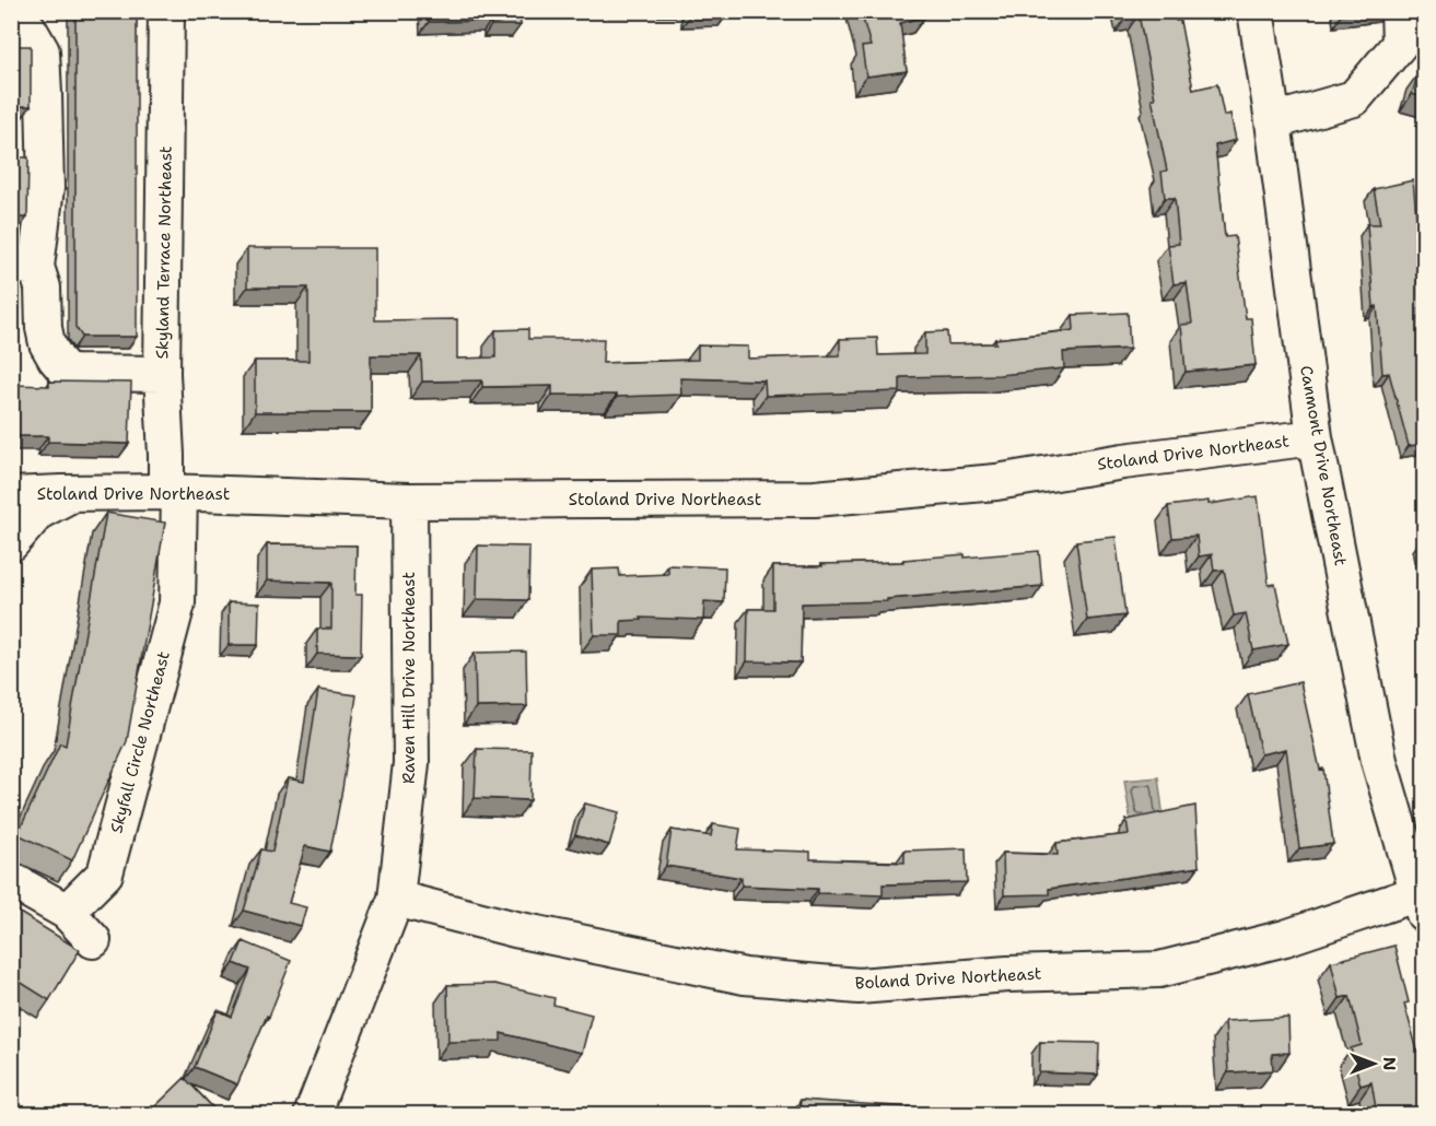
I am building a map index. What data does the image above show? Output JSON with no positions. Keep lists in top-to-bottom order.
{
  "streets": {
    "street": [
      "Skyland Terrace Northeast",
      "Stoland Drive Northeast",
      "Canmont Drive Northeast",
      "Raven Hill Drive Northeast",
      "Skyfall Circle Northeast",
      "Boland Drive Northeast"
    ]
  },
  "crossings": [
    ["Skyland Terrace Northeast", "Stoland Drive Northeast"],
    ["Skyland Terrace Northeast", "Skyfall Circle Northeast"],
    ["Stoland Drive Northeast", "Canmont Drive Northeast"],
    ["Stoland Drive Northeast", "Raven Hill Drive Northeast"],
    ["Stoland Drive Northeast", "Skyfall Circle Northeast"],
    ["Canmont Drive Northeast", "Boland Drive Northeast"],
    ["Raven Hill Drive Northeast", "Boland Drive Northeast"]
  ],
  "north": "right"
}
